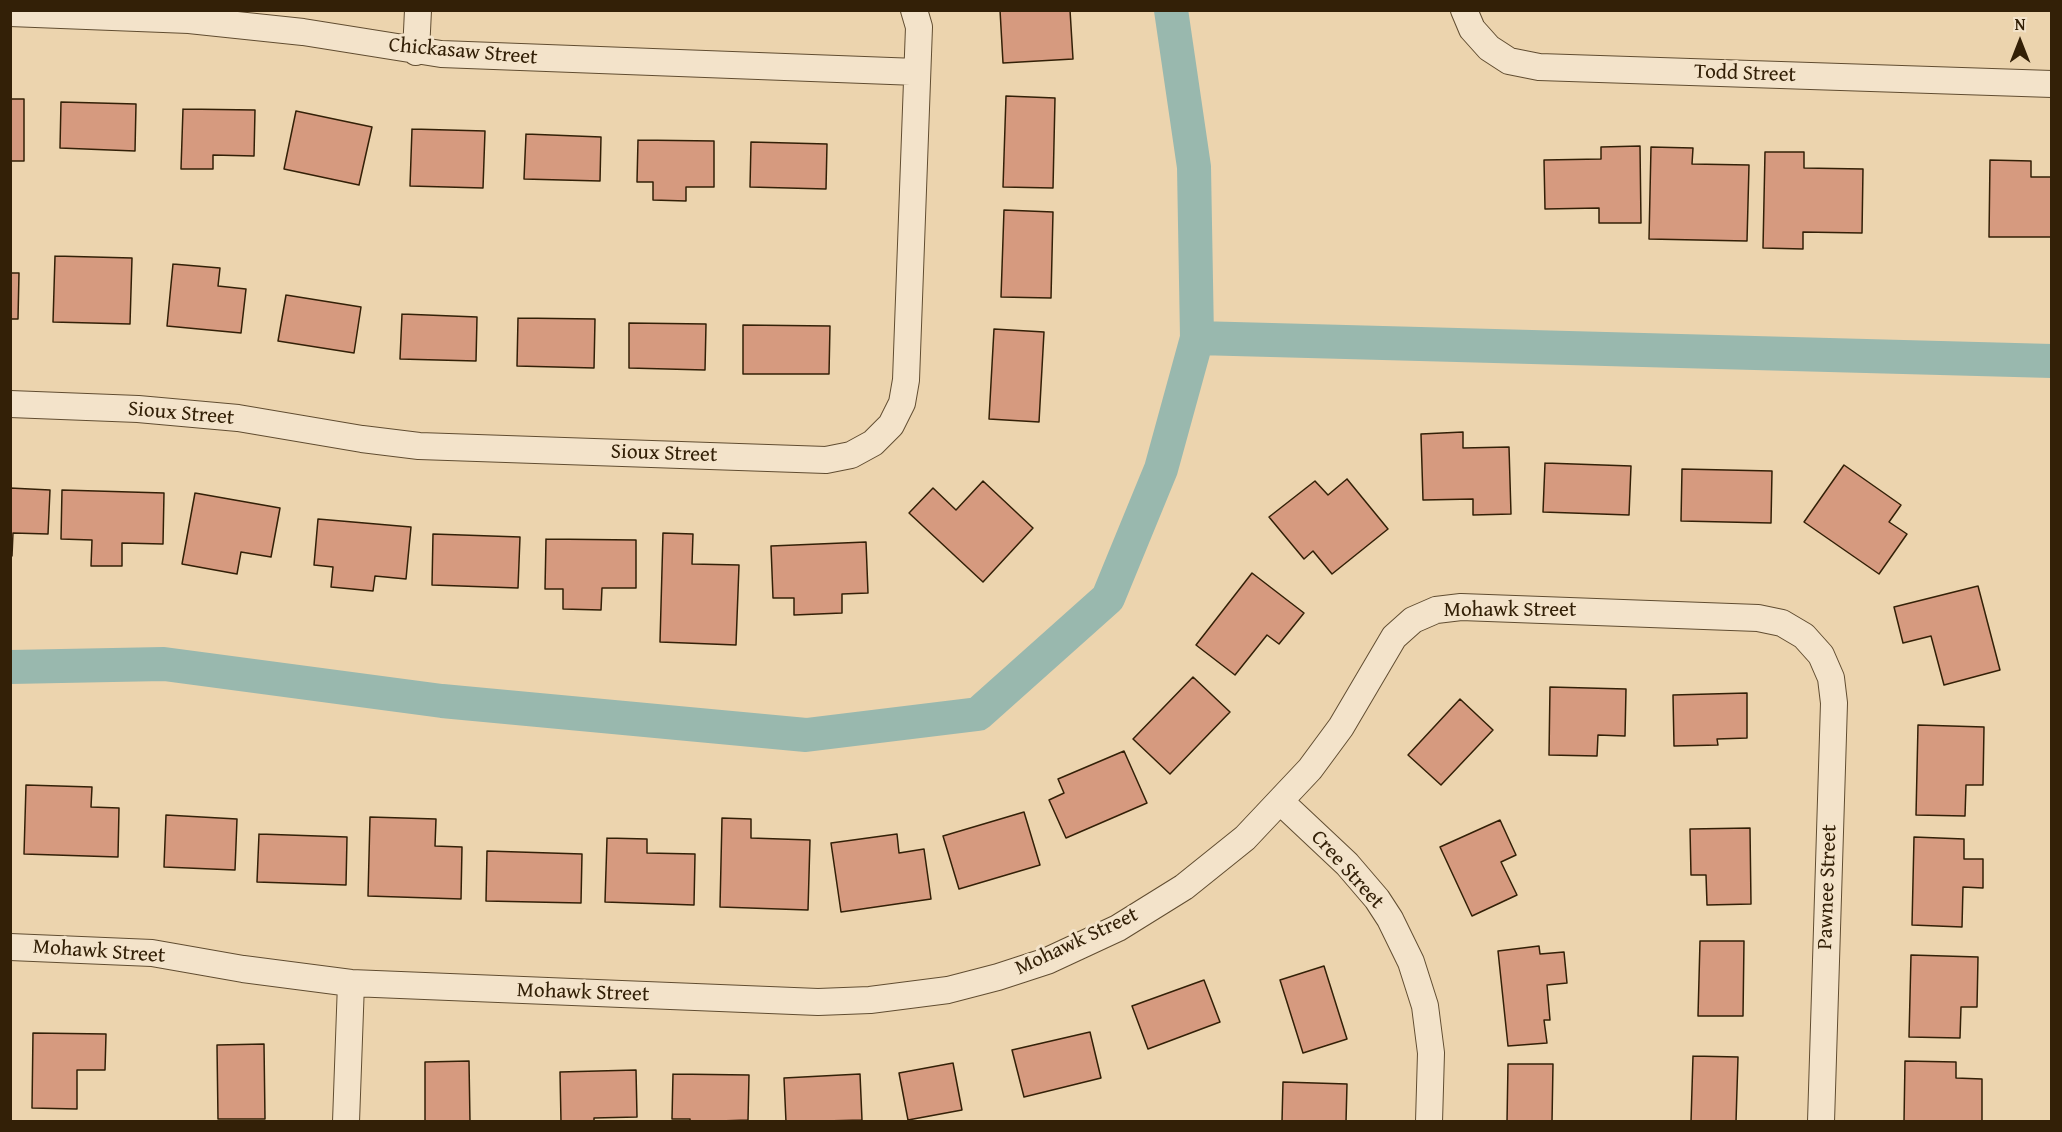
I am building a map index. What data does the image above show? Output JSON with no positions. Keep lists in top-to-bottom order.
{
  "streets": {
    "street": [
      "Chickasaw Street",
      "Todd Street",
      "Sioux Street",
      "Mohawk Street",
      "Cree Street",
      "Pawnee Street"
    ]
  },
  "crossings": [
    ["Chickasaw Street", "Sioux Street"],
    ["Mohawk Street", "Cree Street"],
    ["Mohawk Street", "Pawnee Street"]
  ],
  "north": "top"
}
